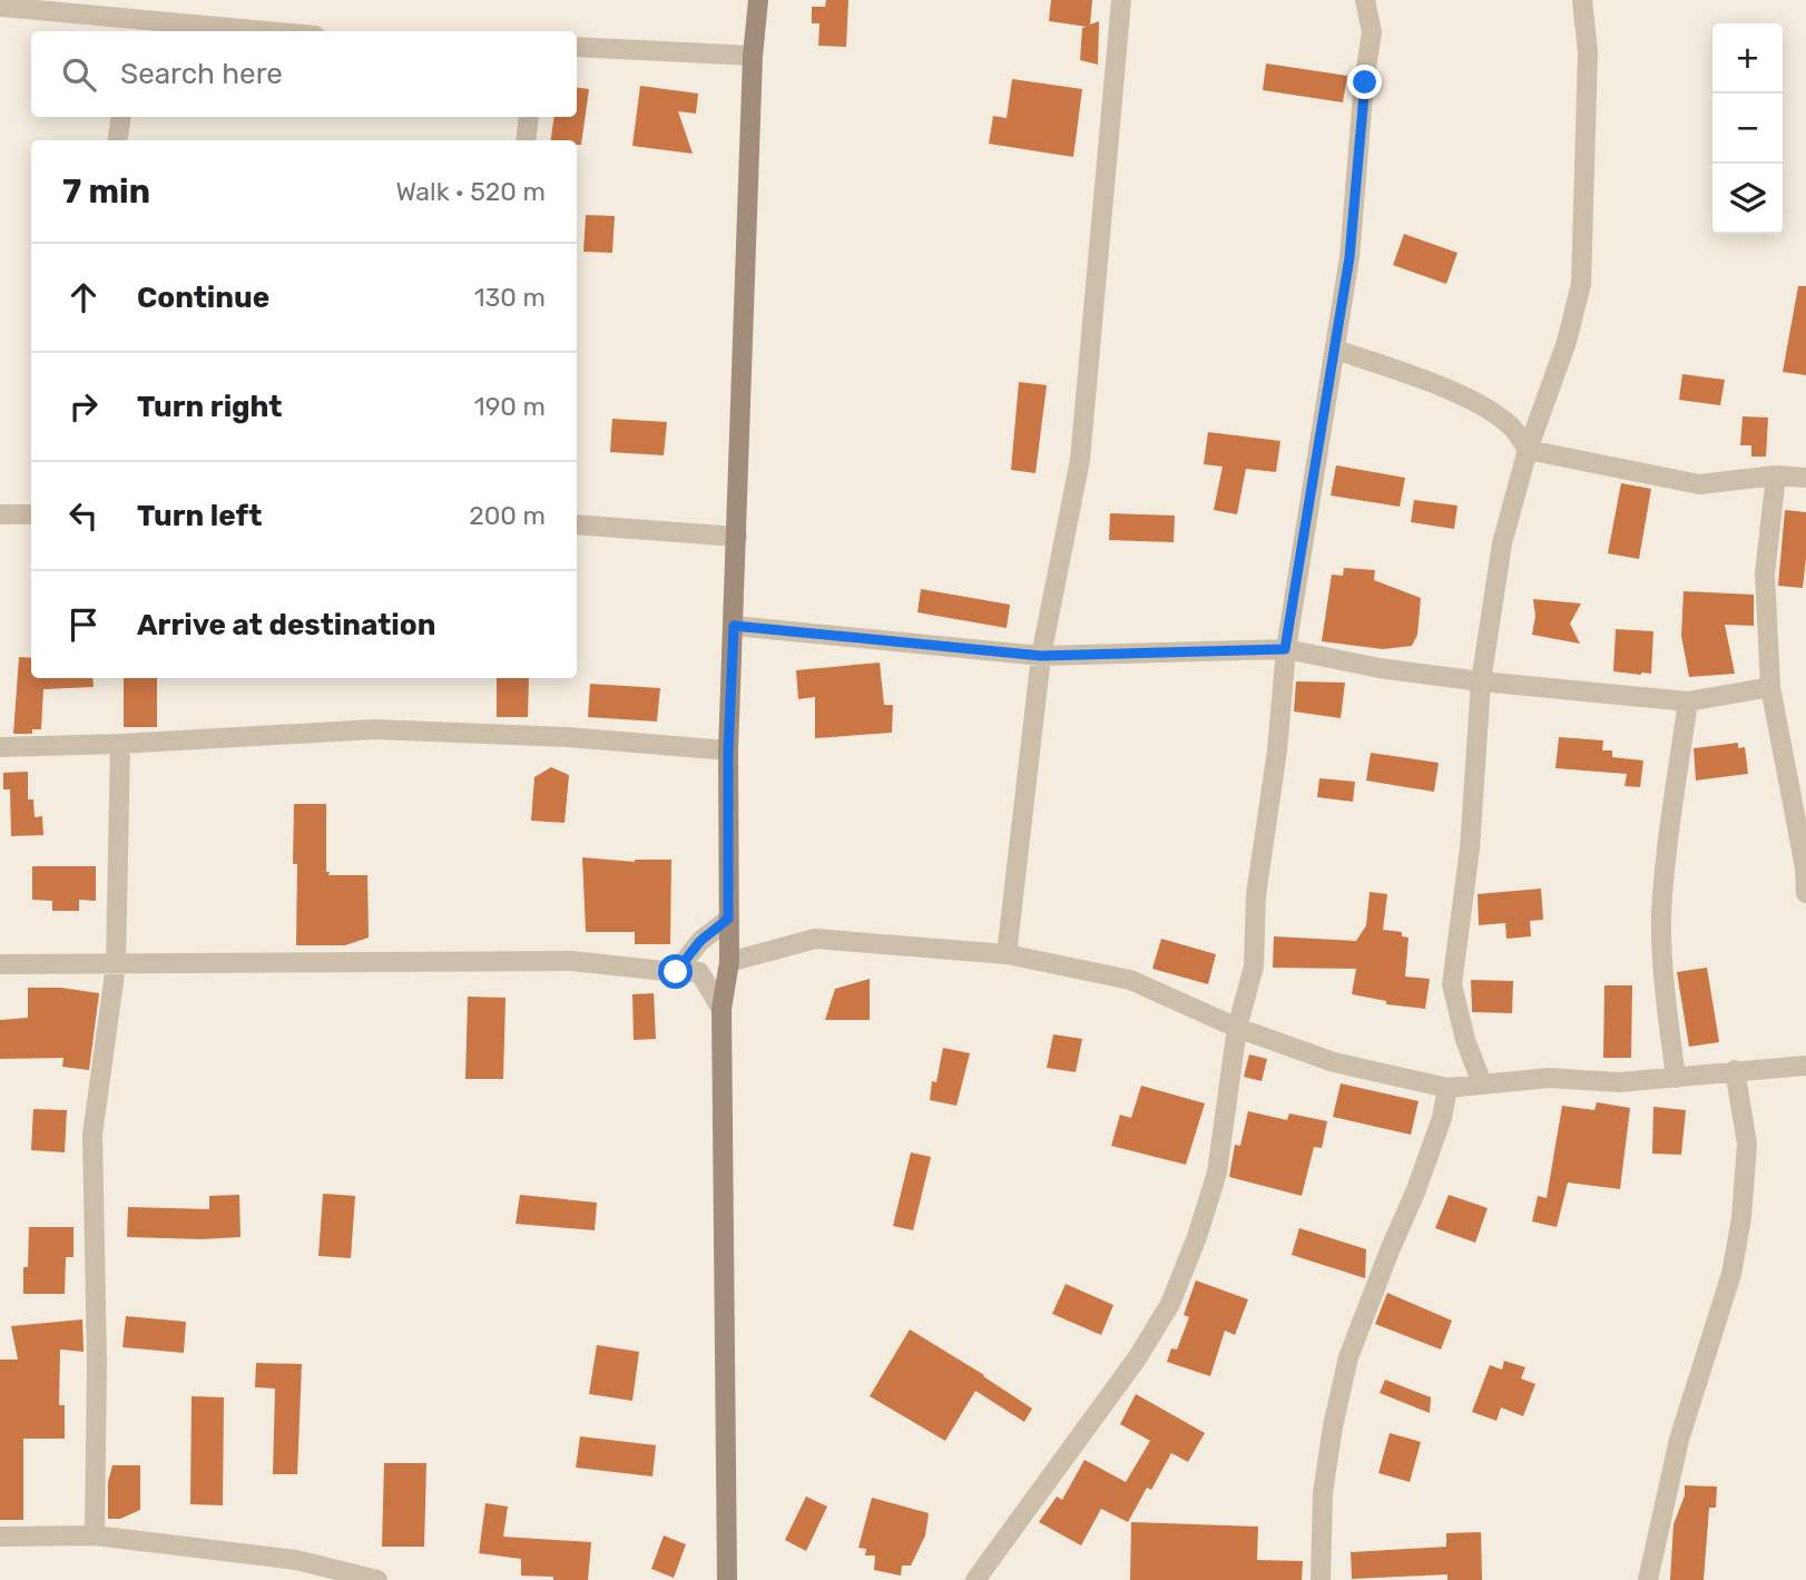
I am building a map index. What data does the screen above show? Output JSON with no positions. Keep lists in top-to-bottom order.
{
  "page": {
    "map_buttons": ["+", "−"],
    "search": "Search here",
    "heading": ["7 min", "Walk · 520 m"],
    "list": [
      ["Continue", "130 m"],
      ["Turn right", "190 m"],
      ["Turn left", "200 m"],
      "Arrive at destination"
    ]
  }
}
